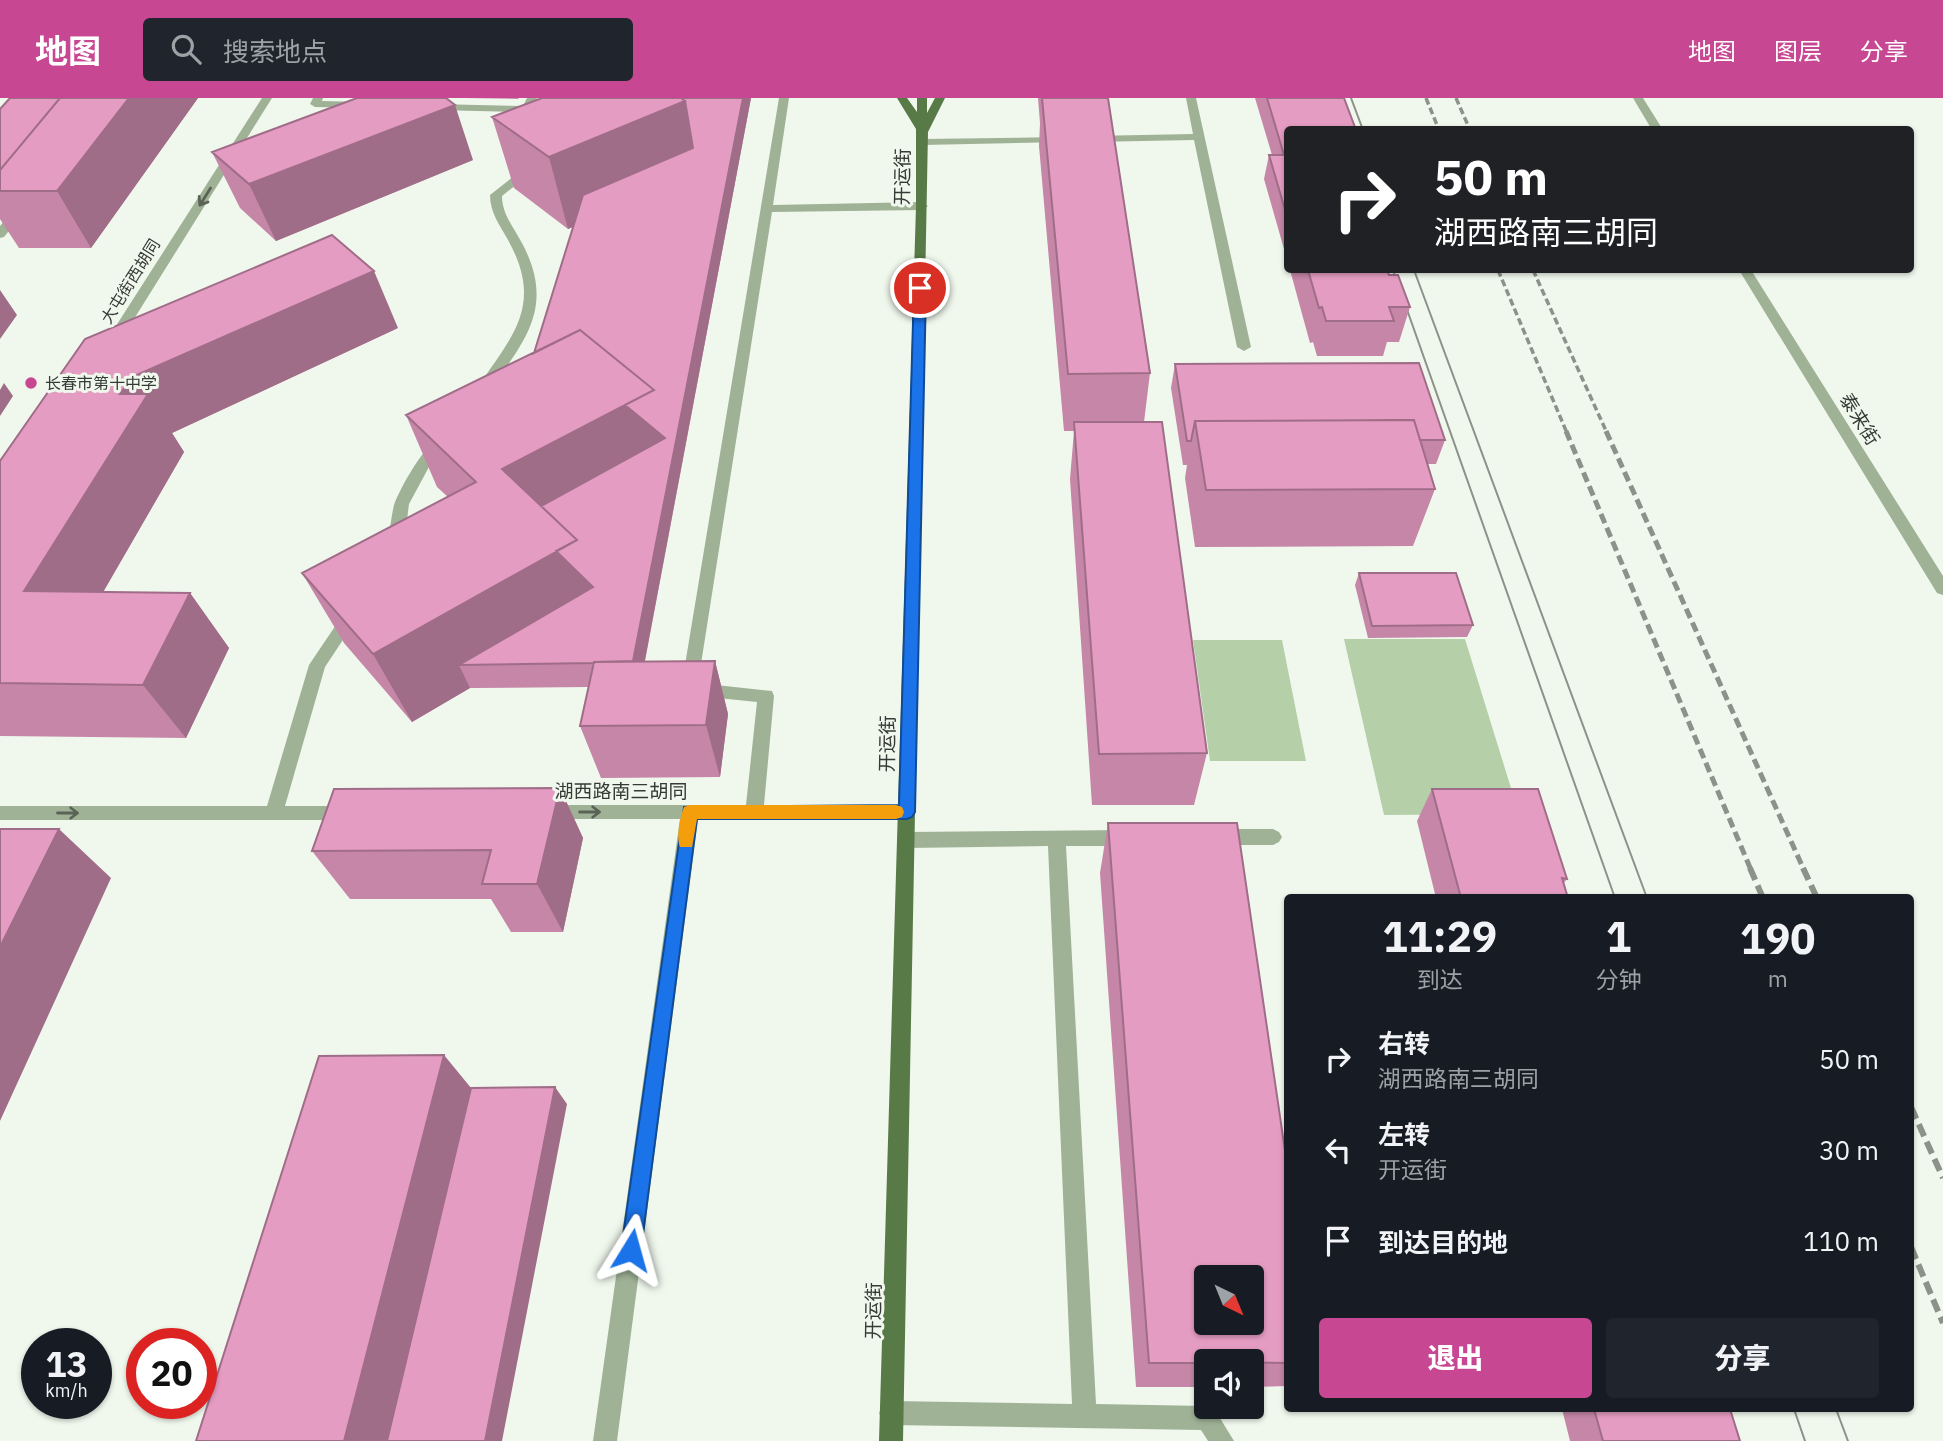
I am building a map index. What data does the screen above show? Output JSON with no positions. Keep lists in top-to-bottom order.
{
  "streets": {
    "main road": ["开运街"],
    "street": ["大屯街西胡同", "泰来街", "湖西路南三胡同"]
  },
  "crossings": [
    ["开运街", "湖西路南三胡同"]
  ],
  "one_way": ["大屯街西胡同", "湖西路南三胡同"],
  "places": ["长春市第十中学"],
  "north": "bottom right",
  "page": {
    "header": "地图",
    "search": "搜索地点",
    "nav": ["地图", "图层", "分享"],
    "turn": ["50 m", "湖西路南三胡同"],
    "eta": [
      "11:29",
      "到达",
      "1",
      "分钟",
      "190",
      "m"
    ],
    "list": [
      {
        "name": "右转",
        "note": "湖西路南三胡同",
        "value": "50 m"
      },
      {
        "name": "左转",
        "note": "开运街",
        "value": "30 m"
      },
      {
        "name": "到达目的地",
        "value": "110 m"
      }
    ],
    "buttons": ["退出", "分享"],
    "speed": "13 km/h",
    "limit": "20"
  }
}
